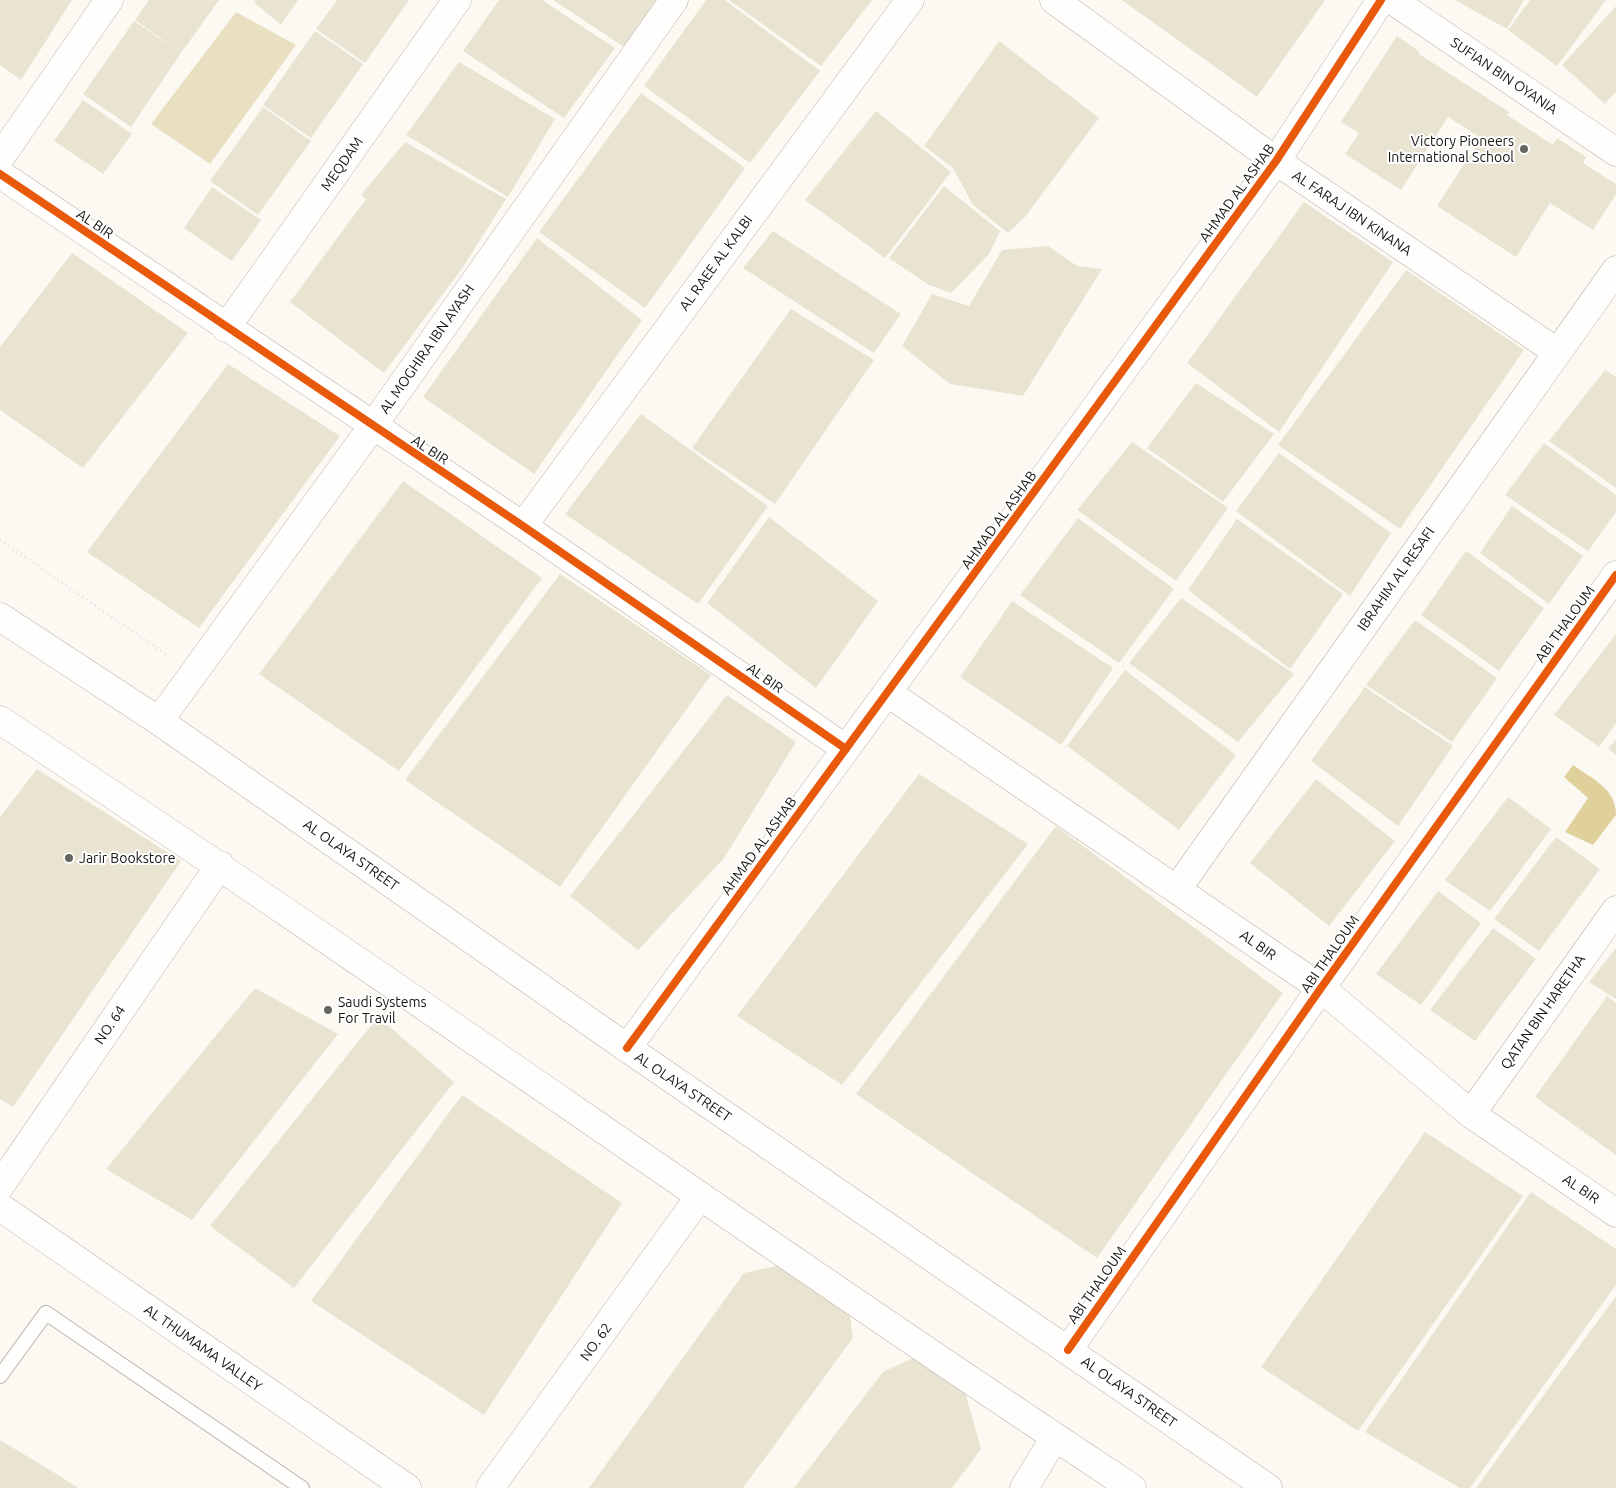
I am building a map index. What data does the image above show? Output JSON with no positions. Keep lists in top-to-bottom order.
{
  "streets": {
    "street": [
      "SUFIAN BIN OYANIA",
      "MEQDAM",
      "AHMAD AL ASHAB",
      "AL FARAJ IBN KINANA",
      "AL BIR",
      "AL RAEE AL KALBI",
      "AL MOGHIRA IBN AYASH",
      "IBRAHIM AL RESAFI",
      "ABI THALOUM",
      "AL OLAYA STREET",
      "QATAN BIN HARETHA",
      "NO. 64",
      "NO. 62",
      "AL THUMAMA VALLEY"
    ]
  },
  "crossings": [
    ["MEQDAM", "AL BIR"],
    ["AHMAD AL ASHAB", "AL FARAJ IBN KINANA"],
    ["AHMAD AL ASHAB", "AL BIR"],
    ["AHMAD AL ASHAB", "AL OLAYA STREET"],
    ["AL FARAJ IBN KINANA", "IBRAHIM AL RESAFI"],
    ["AL BIR", "AL RAEE AL KALBI"],
    ["AL BIR", "AL MOGHIRA IBN AYASH"],
    ["AL BIR", "IBRAHIM AL RESAFI"],
    ["AL BIR", "ABI THALOUM"],
    ["AL BIR", "QATAN BIN HARETHA"],
    ["AL MOGHIRA IBN AYASH", "AL OLAYA STREET"],
    ["ABI THALOUM", "AL OLAYA STREET"]
  ],
  "places": ["Victory Pioneers International School", "Jarir Bookstore", "Saudi Systems For Travil"]
}
